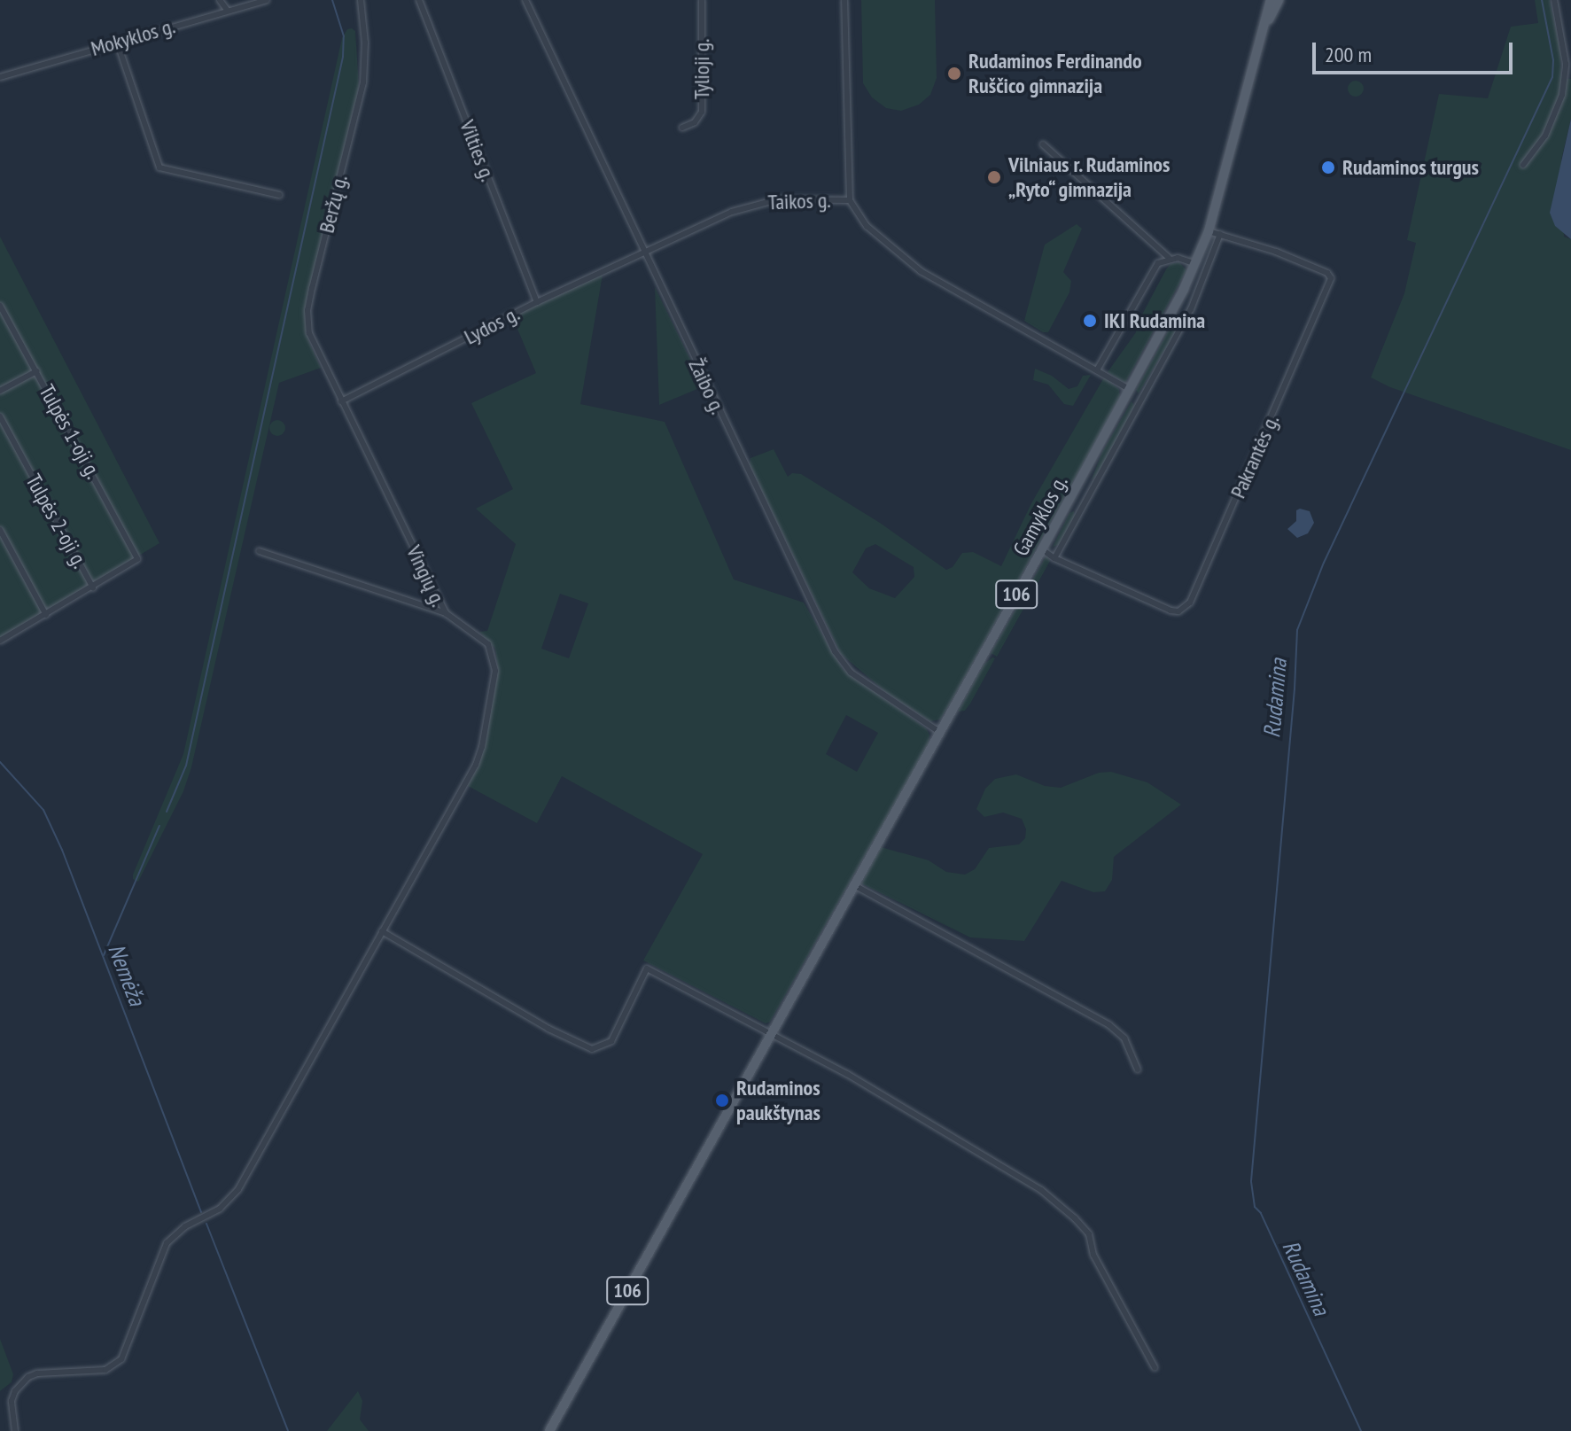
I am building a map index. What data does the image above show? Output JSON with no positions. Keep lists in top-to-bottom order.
{
  "streets": {
    "main road": ["Gamyklos g.", "106"],
    "street": [
      "Mokyklos g.",
      "Tylioji g.",
      "Vilties g.",
      "Taikos g.",
      "Beržų g.",
      "Lydos g.",
      "Žaibo g.",
      "Tulpės 1-oji g.",
      "Pakrantės g.",
      "Tulpės 2-oji g.",
      "Vingių g."
    ]
  },
  "crossings": [
    ["Vilties g.", "Lydos g."],
    ["Taikos g.", "Lydos g."],
    ["Taikos g.", "Žaibo g."],
    ["Beržų g.", "Lydos g."],
    ["Beržų g.", "Vingių g."],
    ["Lydos g.", "Žaibo g."],
    ["Lydos g.", "Vingių g."],
    ["Žaibo g.", "Gamyklos g."],
    ["Tulpės 1-oji g.", "Tulpės 2-oji g."],
    ["Pakrantės g.", "Gamyklos g."],
    ["Gamyklos g.", "106"]
  ],
  "water": ["Rudamina", "Nemėža"],
  "places": [
    "Rudaminos Ferdinando Ruščico gimnazija",
    "Rudaminos turgus",
    "Vilniaus r. Rudaminos „Ryto“ gimnazija",
    "IKI Rudamina",
    "Rudaminos paukštynas"
  ],
  "scale_bar": "200 m"
}
